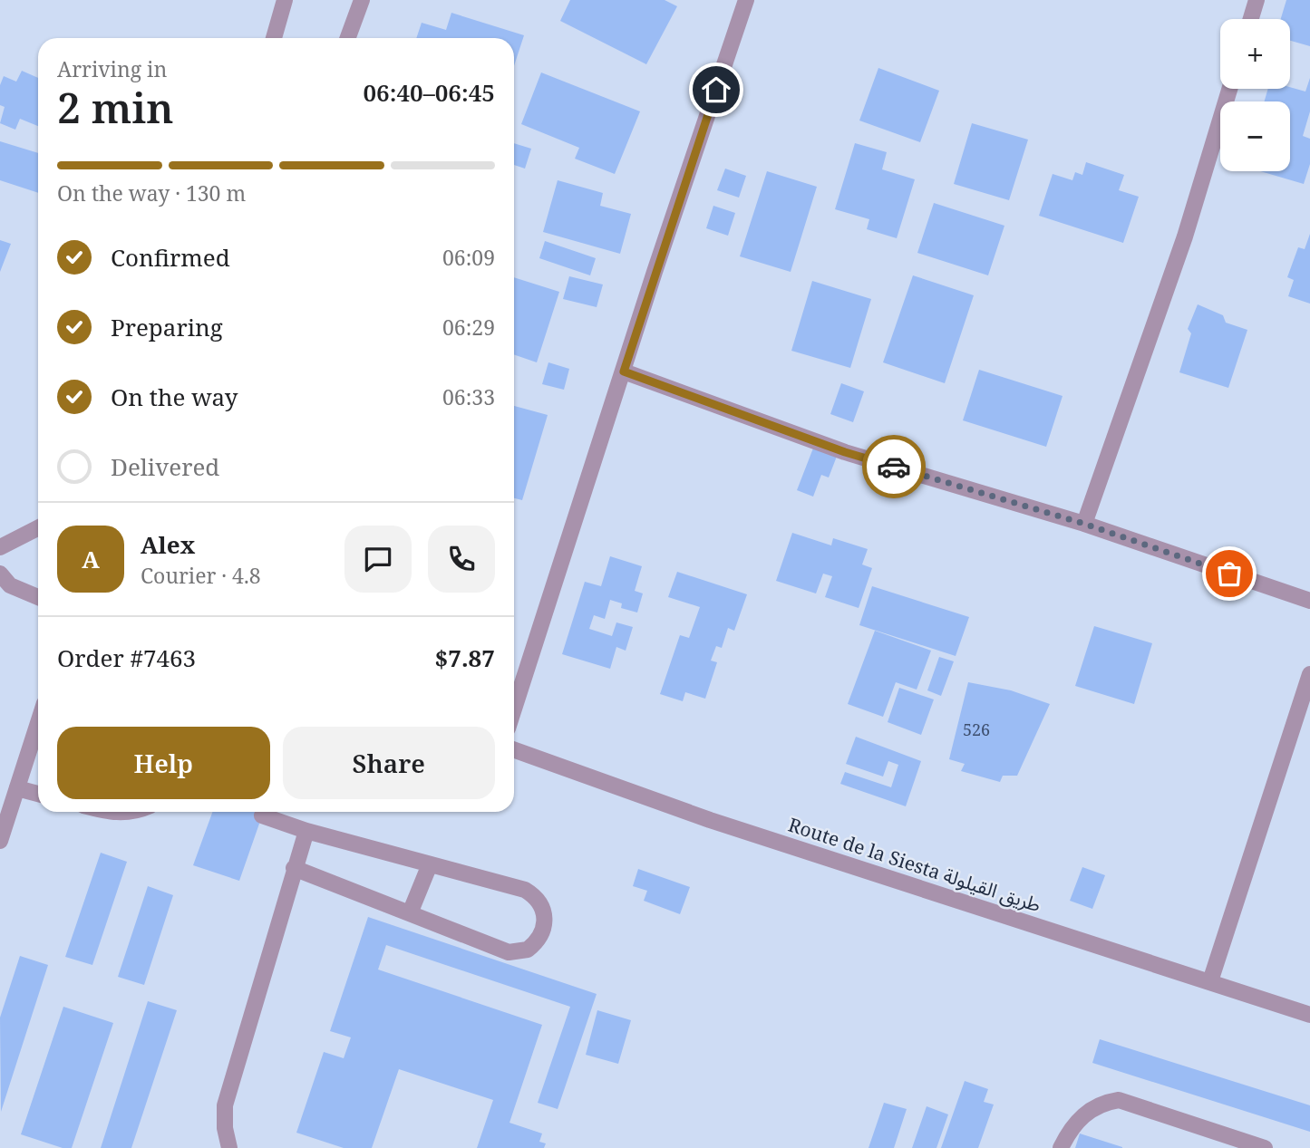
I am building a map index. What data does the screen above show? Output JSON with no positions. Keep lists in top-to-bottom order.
{
  "streets": {
    "street": ["Route de la Siesta طريق القيلولة"]
  },
  "house_numbers": ["526"],
  "page": {
    "map_buttons": ["+", "−"],
    "heading": ["2 min", "Arriving in", "06:40–06:45"],
    "panel": [
      "Alex",
      "Courier · 4.8",
      "Order #7463",
      "$7.87"
    ],
    "bar": "On the way · 130 m",
    "list": [
      ["Confirmed", "06:09"],
      ["Preparing", "06:29"],
      ["On the way", "06:33"],
      "Delivered"
    ],
    "round": "A",
    "buttons": ["Help", "Share"]
  }
}
